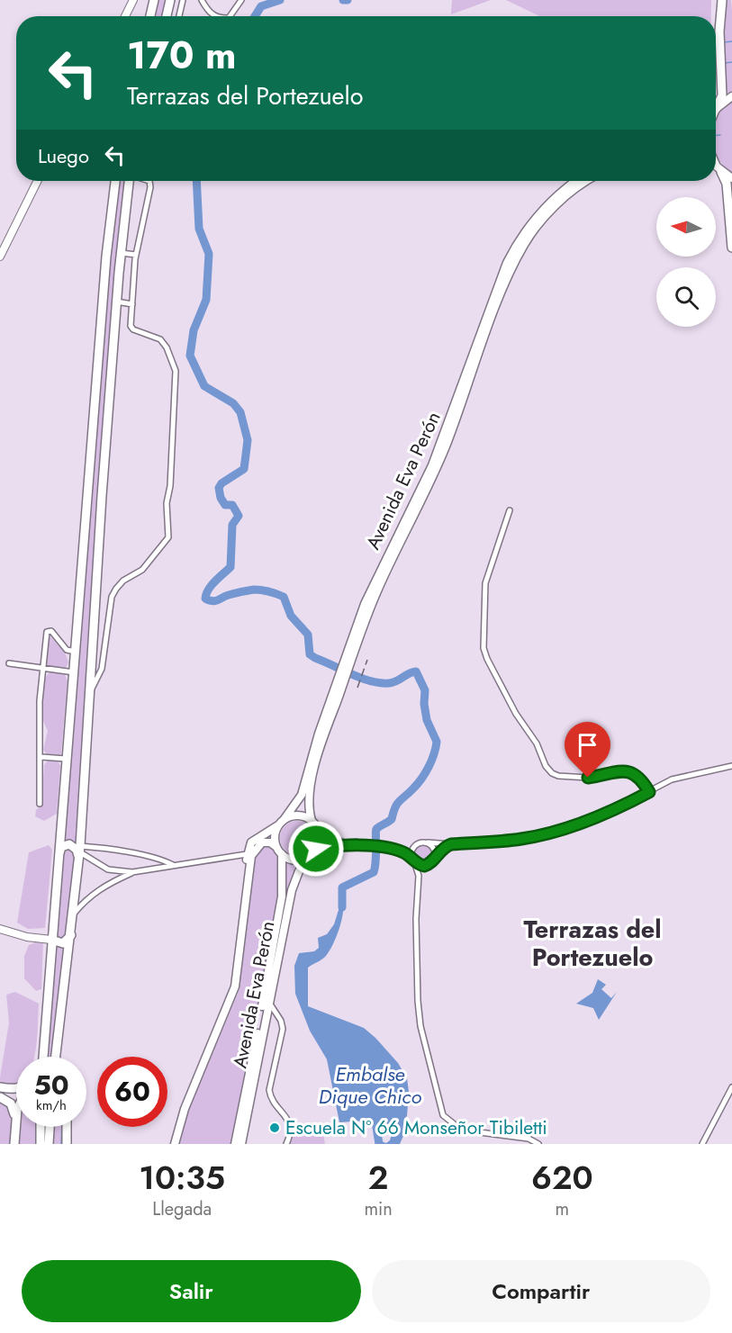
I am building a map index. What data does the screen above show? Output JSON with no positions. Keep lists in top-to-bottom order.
{
  "streets": {
    "main road": ["Avenida Eva Perón"]
  },
  "districts": ["Terrazas del Portezuelo"],
  "water": ["Embalse Dique Chico"],
  "places": ["Escuela N° 66 Monseñor Tibiletti"],
  "north": "left",
  "page": {
    "turn": ["170 m", "Terrazas del Portezuelo"],
    "then": "Luego",
    "speed": "50 km/h",
    "limit": "60",
    "eta": [
      "10:35",
      "Llegada",
      "2",
      "min",
      "620",
      "m"
    ],
    "buttons": ["Salir", "Compartir"]
  }
}
